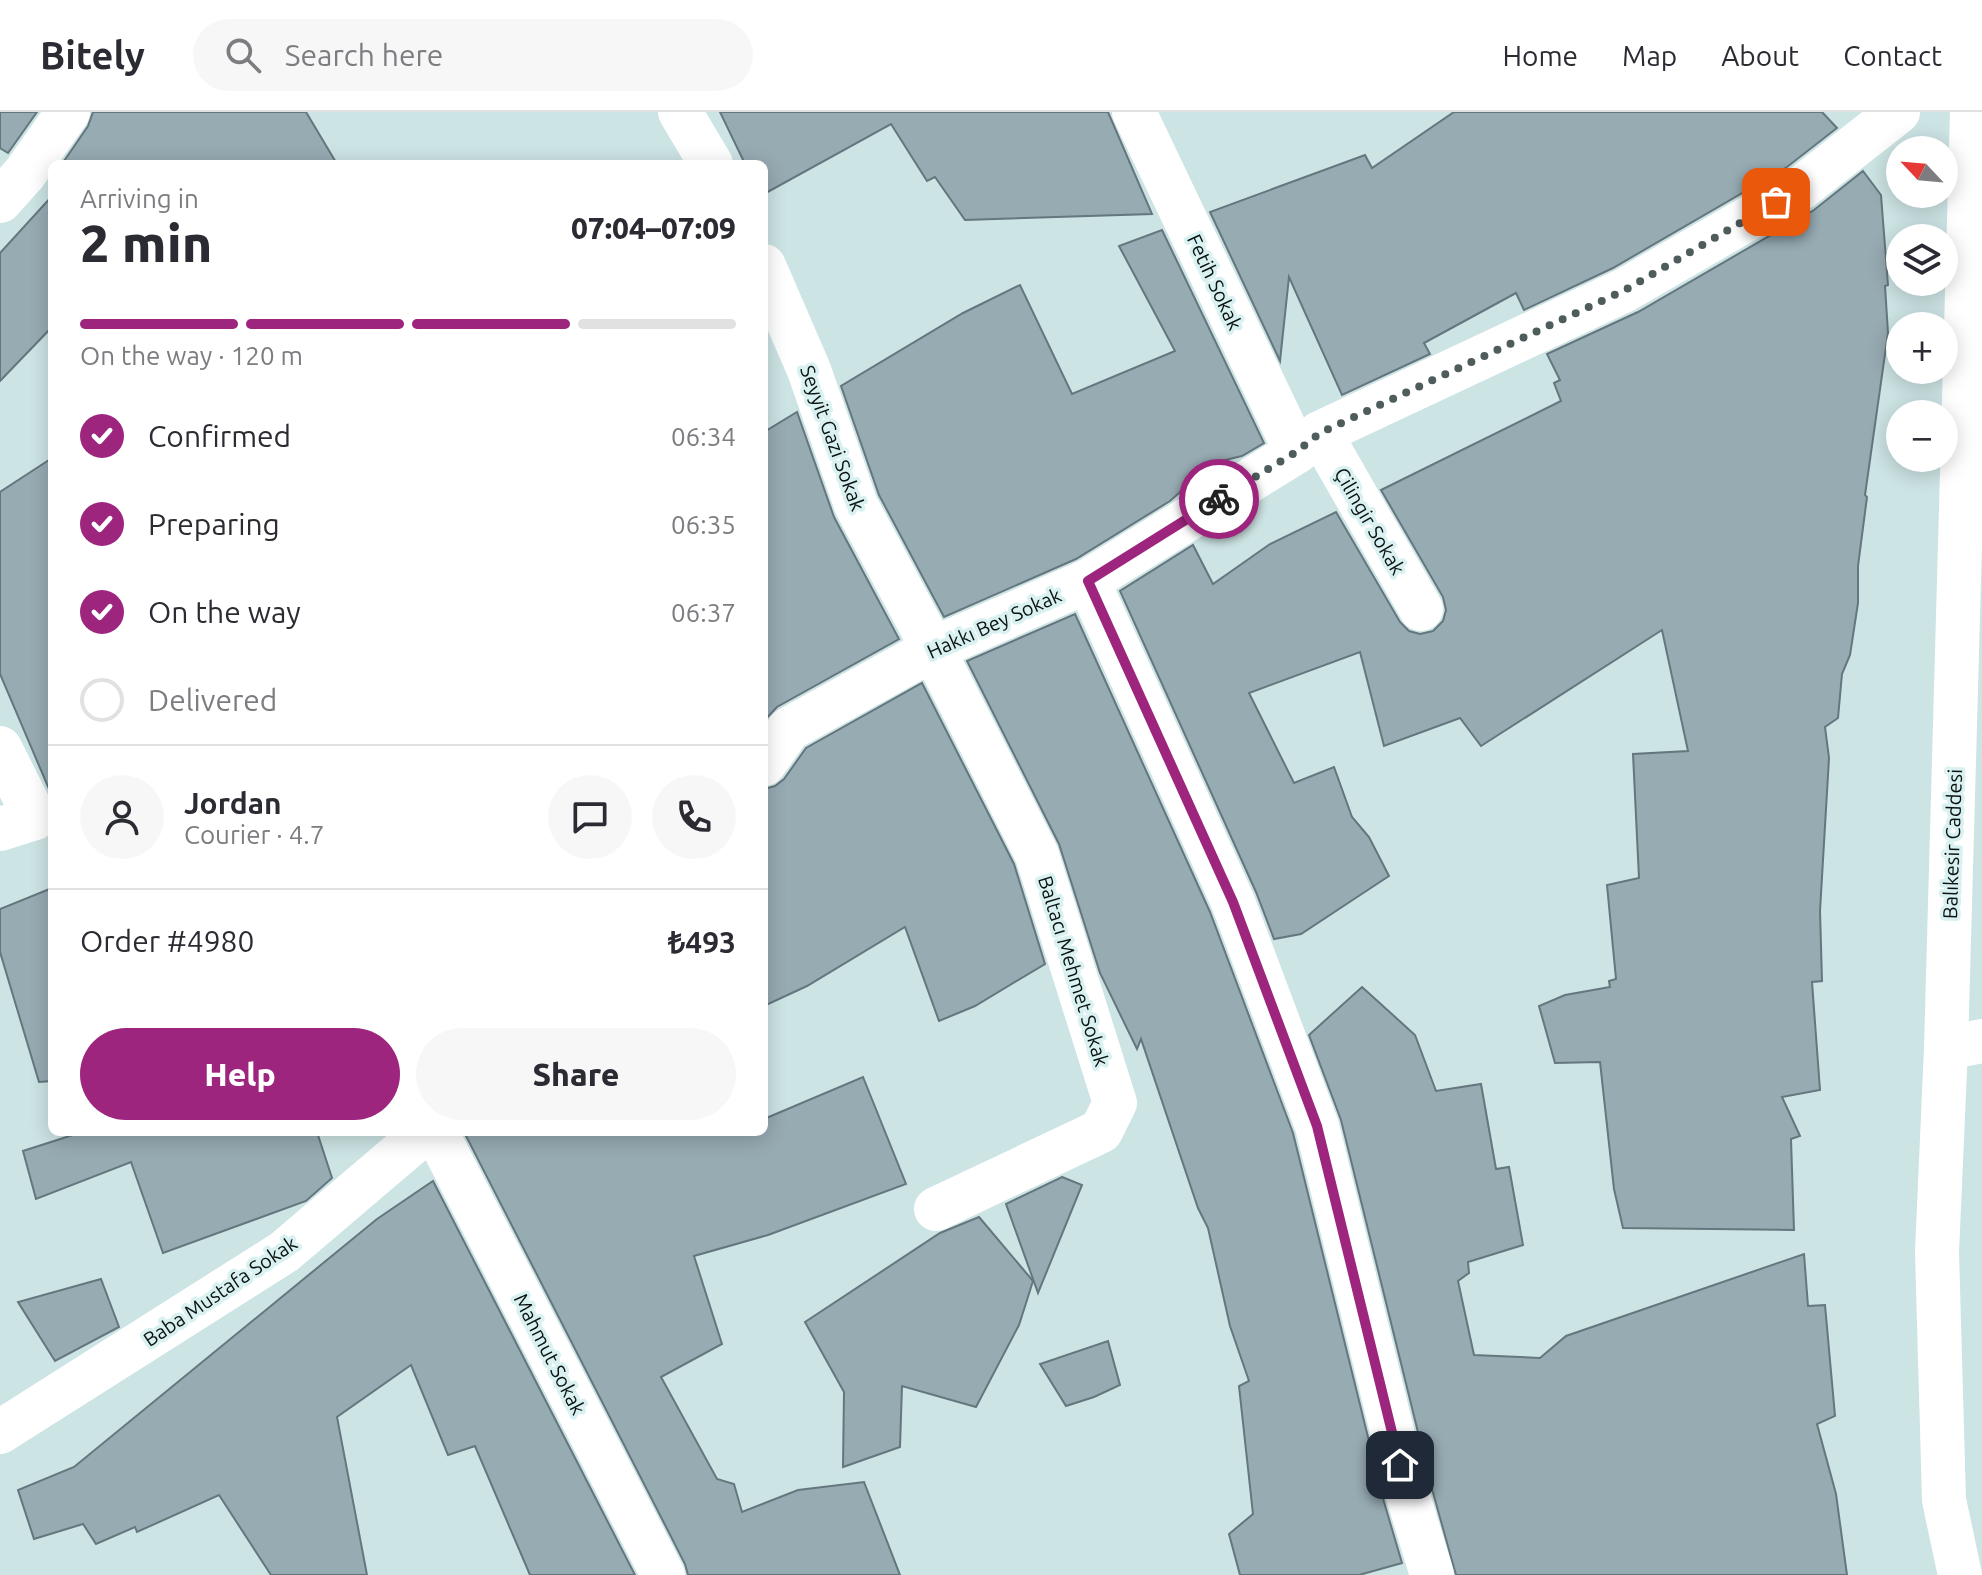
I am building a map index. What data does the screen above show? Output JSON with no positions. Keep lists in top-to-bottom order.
{
  "streets": {
    "street": [
      "Fetih Sokak",
      "Seyyit Gazi Sokak",
      "Çilingir Sokak",
      "Hakkı Bey Sokak",
      "Balıkesir Caddesi",
      "Baltacı Mehmet Sokak",
      "Baba Mustafa Sokak",
      "Mahmut Sokak"
    ]
  },
  "crossings": [
    ["Fetih Sokak", "Çilingir Sokak"],
    ["Fetih Sokak", "Hakkı Bey Sokak"],
    ["Seyyit Gazi Sokak", "Hakkı Bey Sokak"],
    ["Seyyit Gazi Sokak", "Baltacı Mehmet Sokak"],
    ["Çilingir Sokak", "Hakkı Bey Sokak"],
    ["Hakkı Bey Sokak", "Baltacı Mehmet Sokak"]
  ],
  "north": "top left",
  "page": {
    "header": "Bitely",
    "search": "Search here",
    "nav": [
      "Home",
      "Map",
      "About",
      "Contact"
    ],
    "map_buttons": ["+", "−"],
    "heading": ["2 min", "Arriving in", "07:04–07:09"],
    "panel": [
      "Jordan",
      "Courier · 4.7",
      "Order #4980",
      "₺493"
    ],
    "bar": "On the way · 120 m",
    "list": [
      ["Confirmed", "06:34"],
      ["Preparing", "06:35"],
      ["On the way", "06:37"],
      "Delivered"
    ],
    "buttons": ["Help", "Share"]
  }
}
